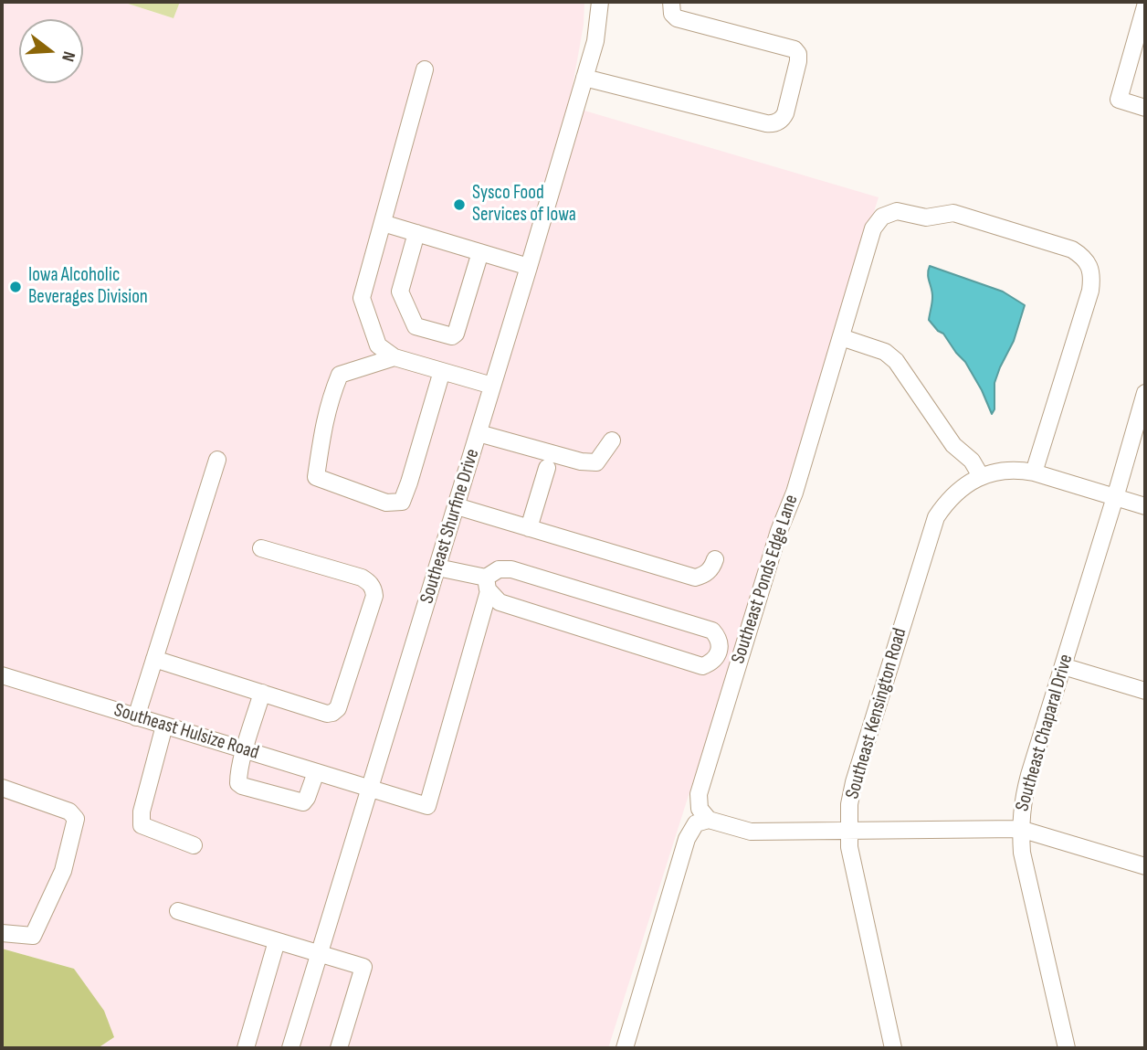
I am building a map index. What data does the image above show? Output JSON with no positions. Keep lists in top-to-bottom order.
{
  "streets": {
    "street": [
      "Southeast Shurfine Drive",
      "Southeast Ponds Edge Lane",
      "Southeast Kensington Road",
      "Southeast Hulsize Road",
      "Southeast Chaparal Drive"
    ]
  },
  "crossings": [
    ["Southeast Shurfine Drive", "Southeast Hulsize Road"]
  ],
  "places": ["Sysco Food Services of Iowa", "Iowa Alcoholic Beverages Division"],
  "north": "right"
}
